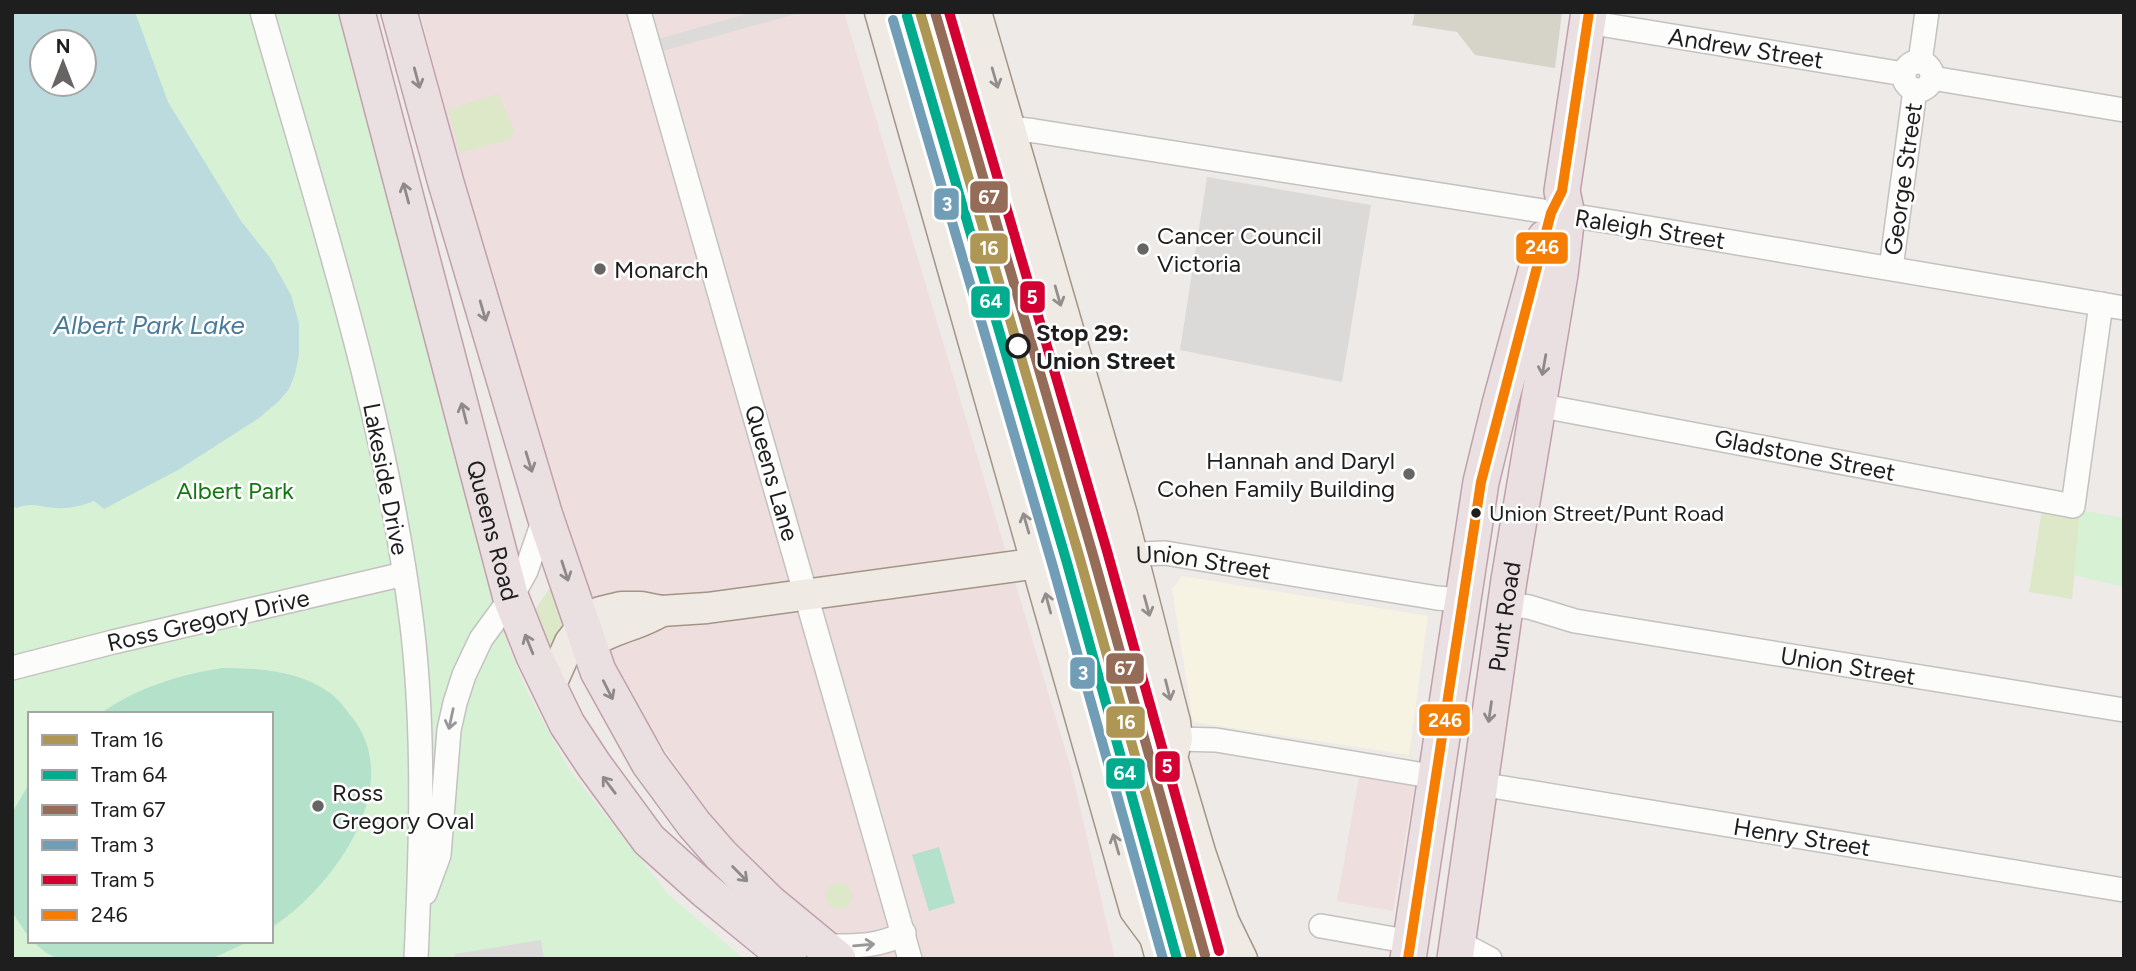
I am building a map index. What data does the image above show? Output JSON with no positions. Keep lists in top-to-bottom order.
{
  "streets": {
    "highway": ["Queens Road", "Union Street", "Punt Road"],
    "street": [
      "Andrew Street",
      "George Street",
      "Raleigh Street",
      "Gladstone Street",
      "Queens Lane",
      "Lakeside Drive",
      "Ross Gregory Drive",
      "Henry Street"
    ]
  },
  "crossings": [
    ["Andrew Street", "George Street"],
    ["Andrew Street", "Punt Road"],
    ["George Street", "Raleigh Street"],
    ["Raleigh Street", "Gladstone Street"],
    ["Raleigh Street", "Punt Road"],
    ["Gladstone Street", "Punt Road"],
    ["Queens Lane", "Union Street"],
    ["Lakeside Drive", "Ross Gregory Drive"],
    ["Queens Road", "Union Street"],
    ["Union Street", "Punt Road"],
    ["Punt Road", "Henry Street"]
  ],
  "water": ["Albert Park Lake"],
  "parks": ["Albert Park"],
  "places": [
    "Cancer Council Victoria",
    "Monarch",
    "Stop 29: Union Street",
    "Hannah and Daryl Cohen Family Building",
    "Union Street/Punt Road",
    "Ross Gregory Oval"
  ],
  "lines": [
    "tram line 16",
    "tram line 67",
    "tram line 5",
    "transit line 246",
    "tram line 64",
    "tram line 3"
  ],
  "legend": [
    "Tram 16",
    "Tram 64",
    "Tram 67",
    "Tram 3",
    "Tram 5",
    "246"
  ],
  "north": "top"
}
